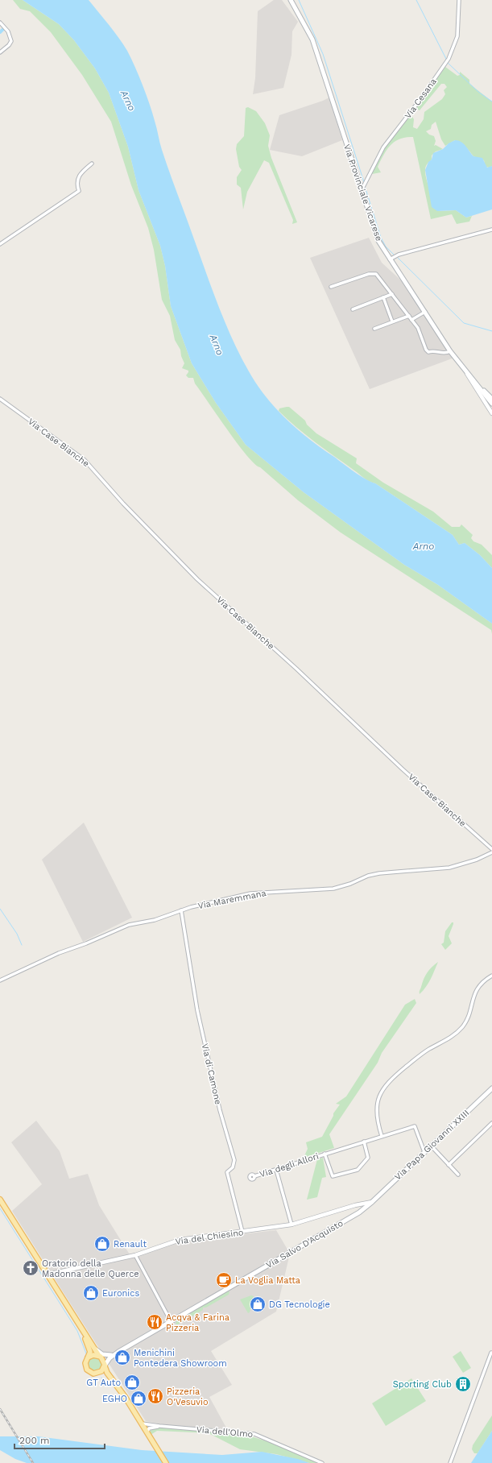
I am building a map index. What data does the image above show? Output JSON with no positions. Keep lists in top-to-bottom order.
{
  "streets": {
    "main road": ["Via Provinciale Vicarese", "Via Papa Giovanni XXIII", "Via Salvo D'Acquisto"],
    "street": [
      "Via Cesana",
      "Via Case Bianche",
      "Via Maremmana",
      "Via di Camone",
      "Via degli Allori",
      "Via del Chiesino",
      "Via dell'Olmo"
    ]
  },
  "crossings": [
    ["Via Cesana", "Via Provinciale Vicarese"],
    ["Via Maremmana", "Via di Camone"],
    ["Via di Camone", "Via del Chiesino"],
    ["Via Papa Giovanni XXIII", "Via degli Allori"],
    ["Via Papa Giovanni XXIII", "Via del Chiesino"],
    ["Via Papa Giovanni XXIII", "Via Salvo D'Acquisto"],
    ["Via del Chiesino", "Via Salvo D'Acquisto"]
  ],
  "water": ["Arno"],
  "places": {
    "shop": [
      "Renault",
      "Euronics",
      "DG Tecnologie",
      "Menichini Pontedera Showroom",
      "GT Auto",
      "EGHO"
    ],
    "church": ["Oratorio della Madonna delle Querce"],
    "cafe": ["La Voglia Matta"],
    "restaurant": ["Acqva & Farina Pizzeria", "Pizzeria O'Vesuvio"],
    "building": ["Sporting Club"]
  },
  "scale_bar": "200 m"
}
